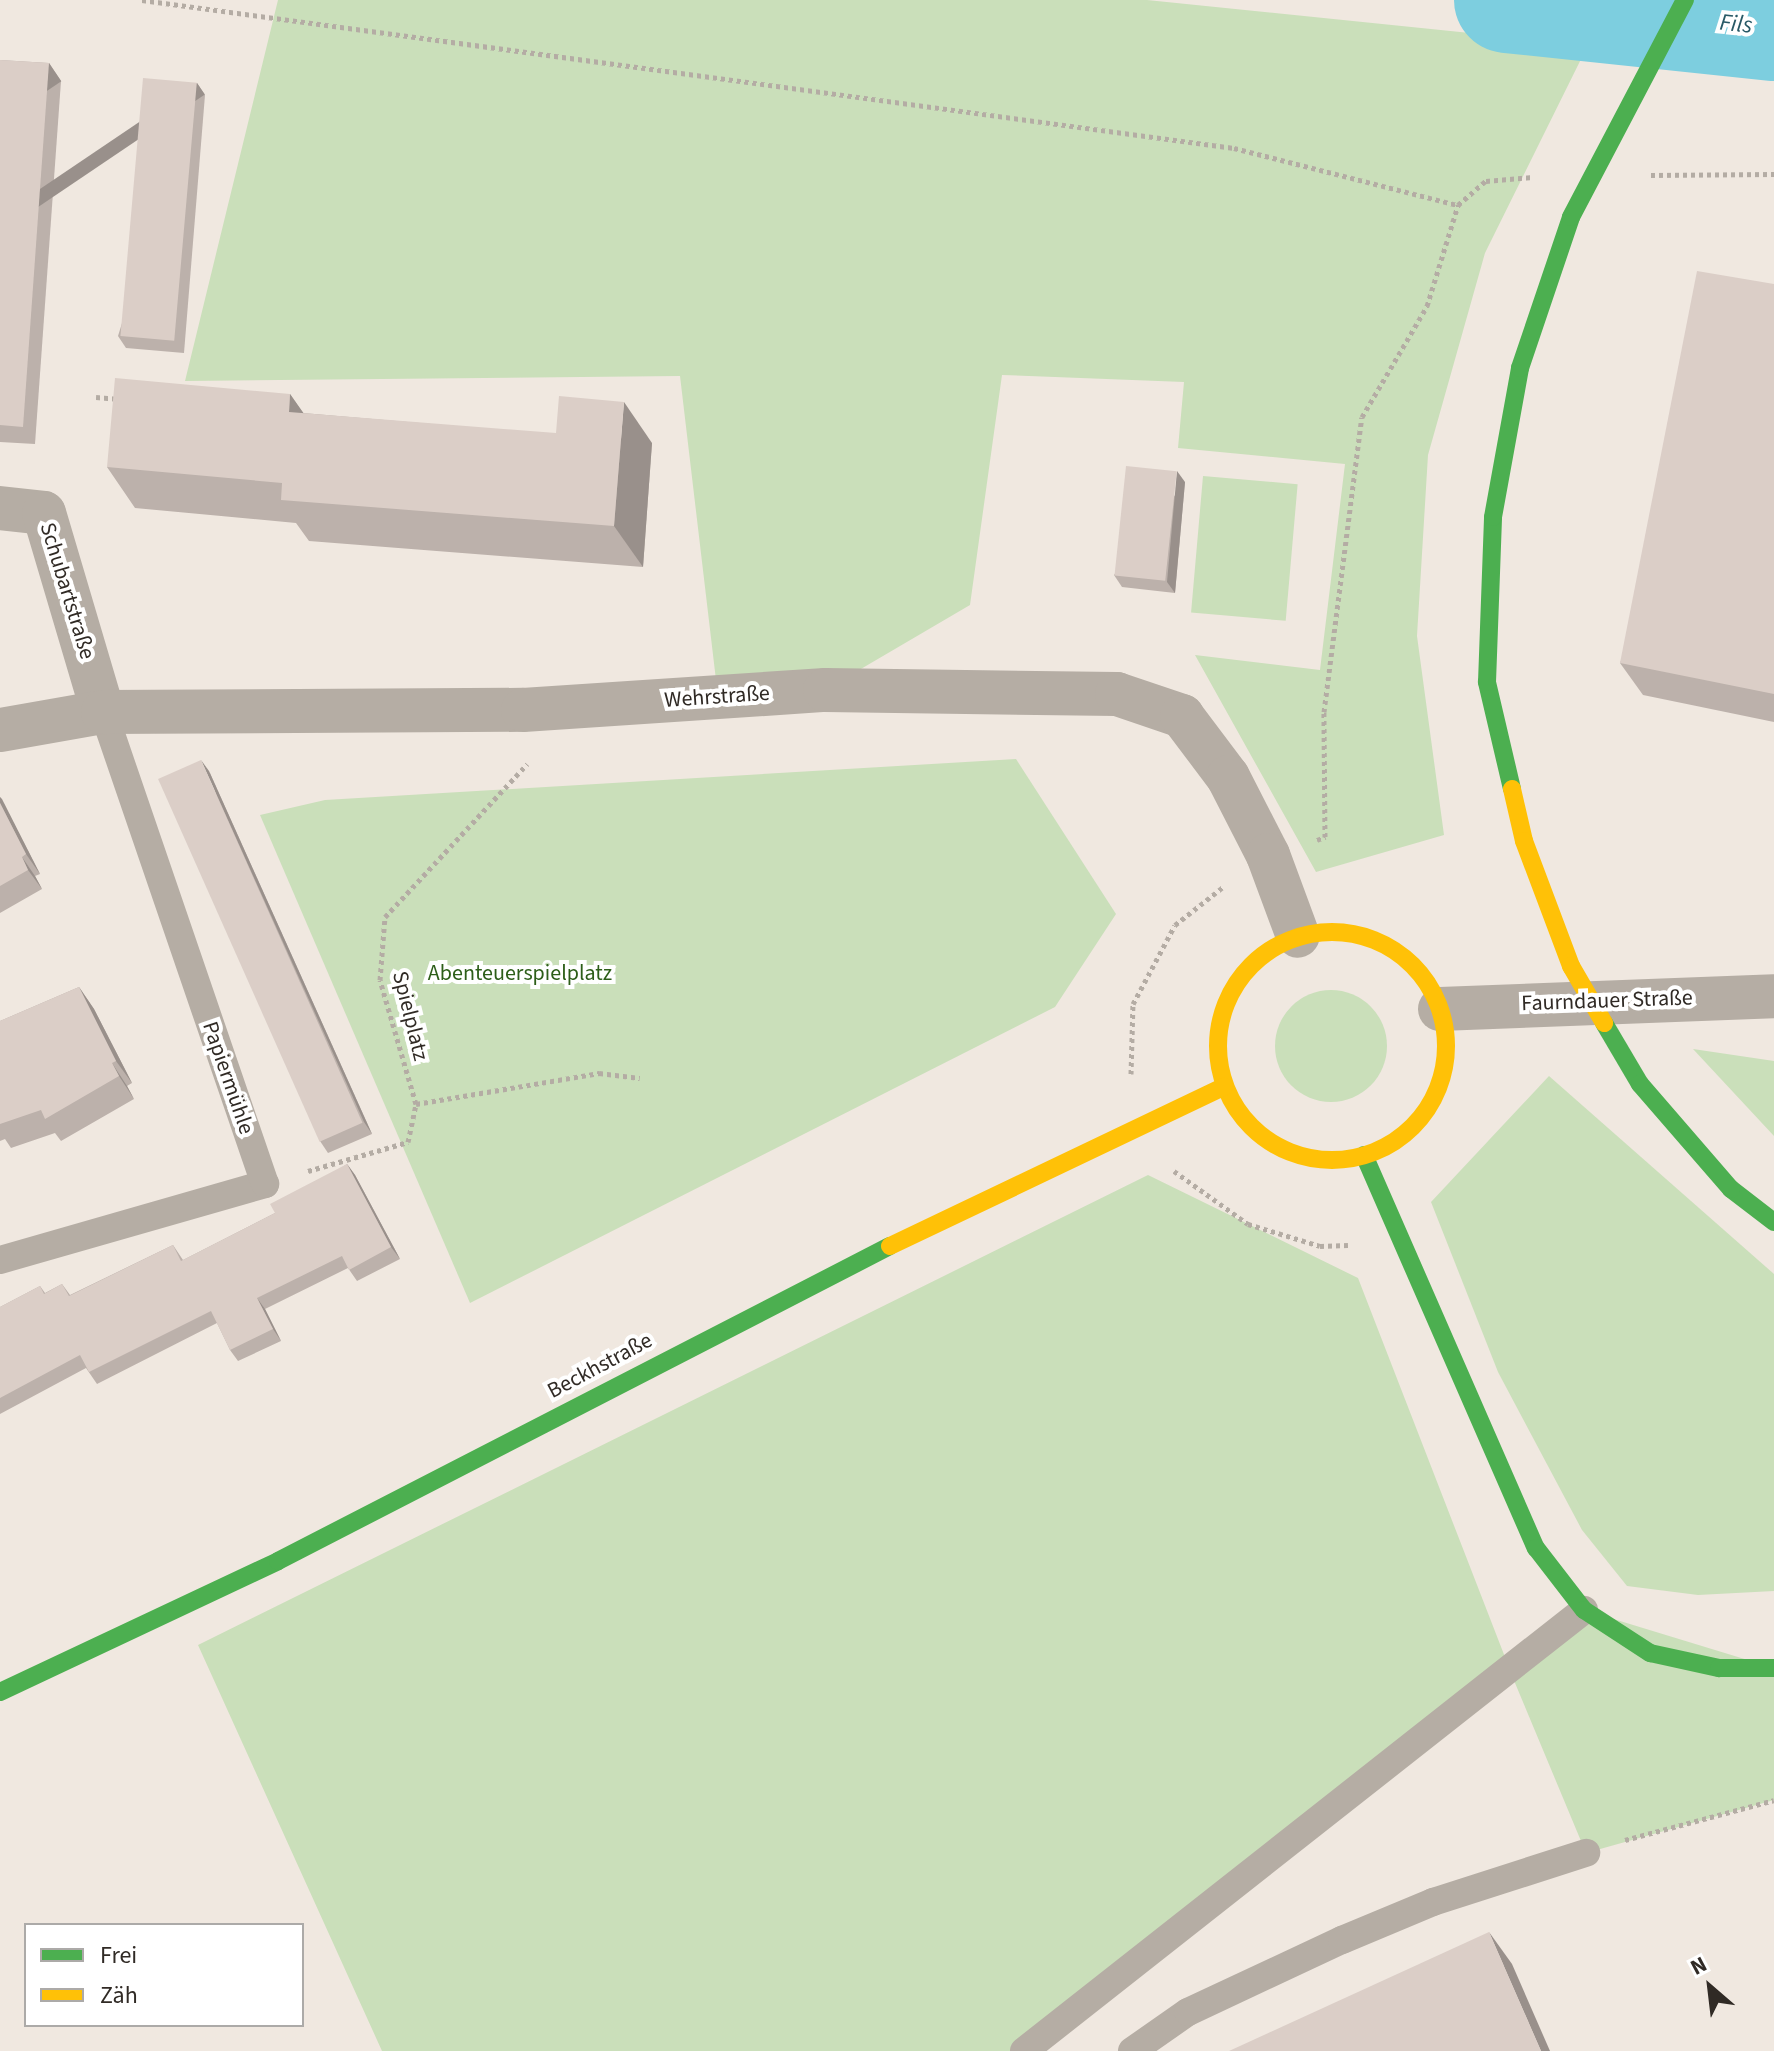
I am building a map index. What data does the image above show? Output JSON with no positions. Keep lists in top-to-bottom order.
{
  "streets": {
    "street": [
      "Schubartstraße",
      "Wehrstraße",
      "Faurndauer Straße",
      "Beckhstraße"
    ],
    "lane": ["Papiermühle"],
    "path": ["Spielplatz"]
  },
  "crossings": [
    ["Schubartstraße", "Wehrstraße"],
    ["Schubartstraße", "Papiermühle"],
    ["Wehrstraße", "Faurndauer Straße"],
    ["Wehrstraße", "Spielplatz"],
    ["Wehrstraße", "Papiermühle"],
    ["Wehrstraße", "Beckhstraße"],
    ["Faurndauer Straße", "Beckhstraße"],
    ["Spielplatz", "Papiermühle"]
  ],
  "water": ["Fils"],
  "parks": ["Abenteuerspielplatz"],
  "legend": ["Frei", "Zäh"],
  "north": "top left"
}
